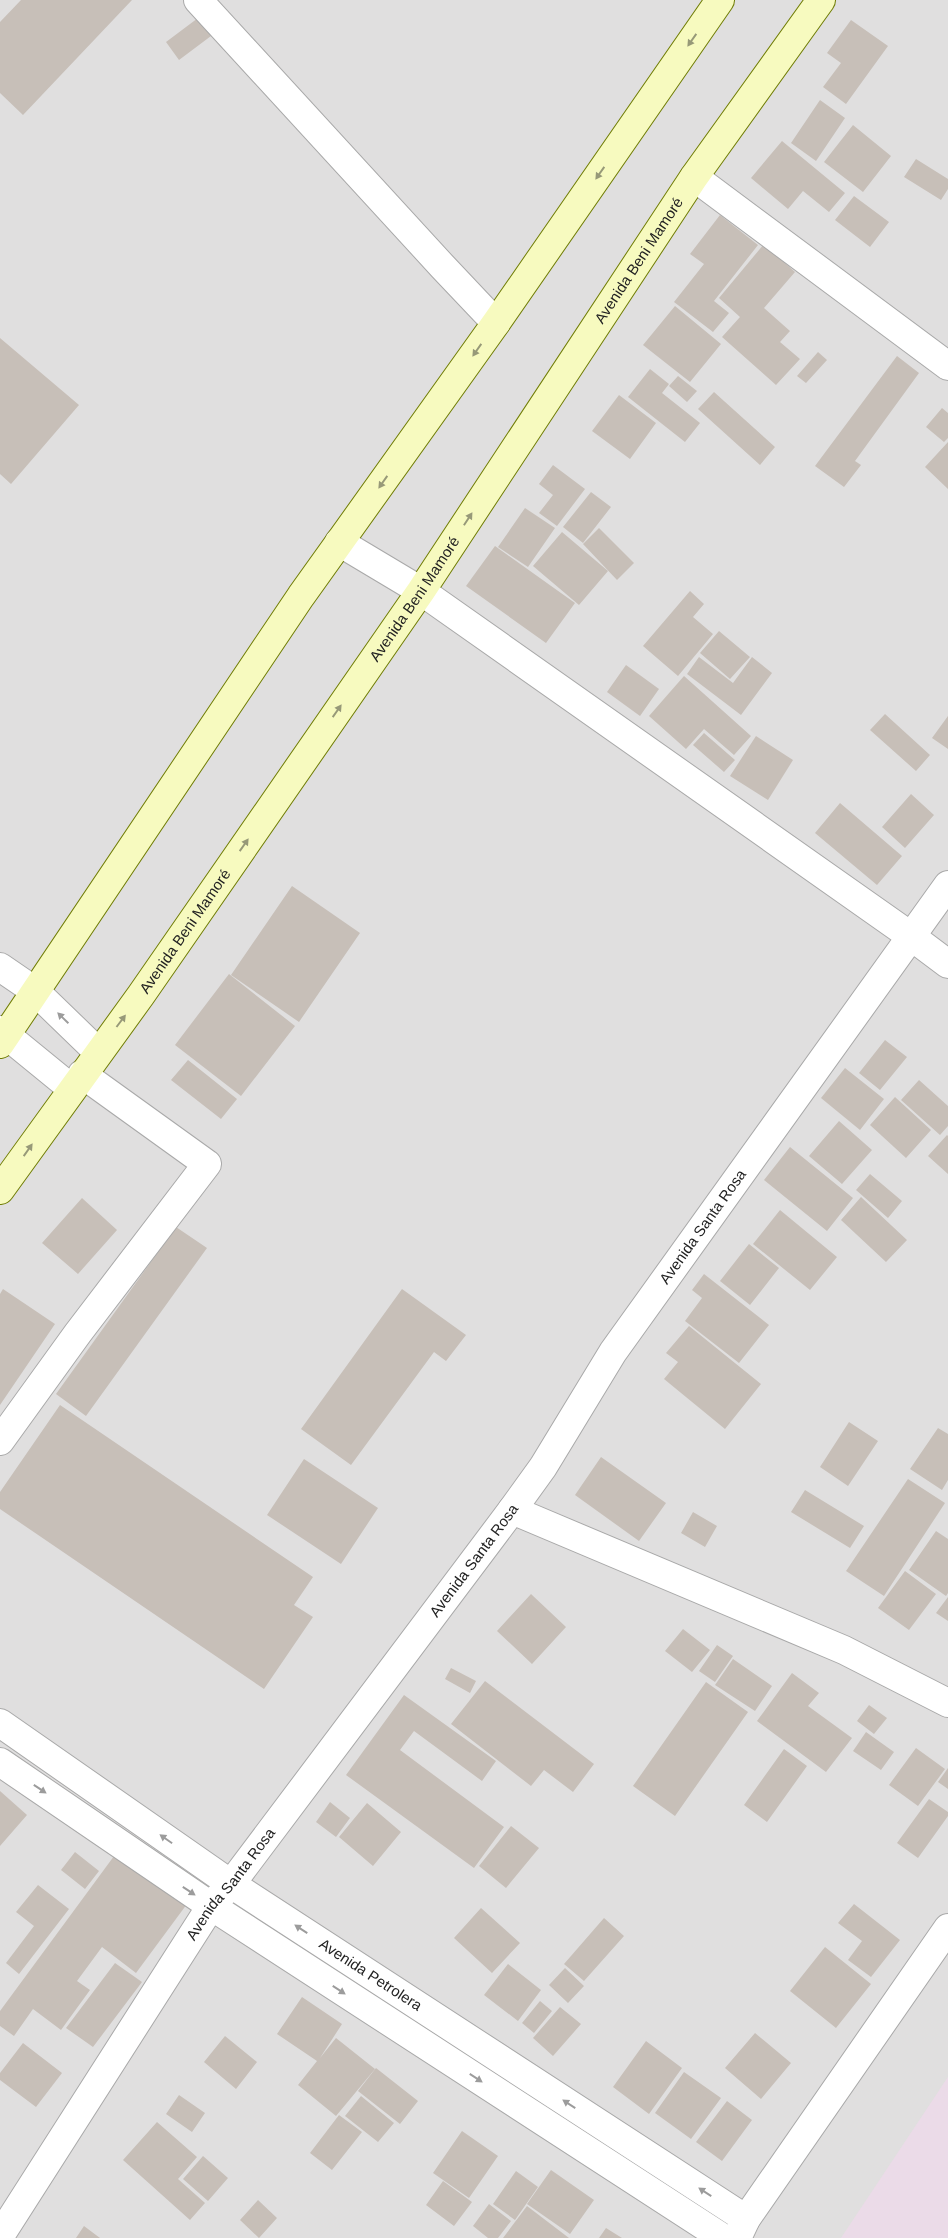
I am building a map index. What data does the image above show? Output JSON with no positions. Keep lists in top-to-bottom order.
{
  "streets": {
    "street": ["Avenida Beni Mamoré", "Avenida Santa Rosa", "Avenida Petrolera"]
  },
  "crossings": [
    ["Avenida Santa Rosa", "Avenida Petrolera"]
  ]
}
